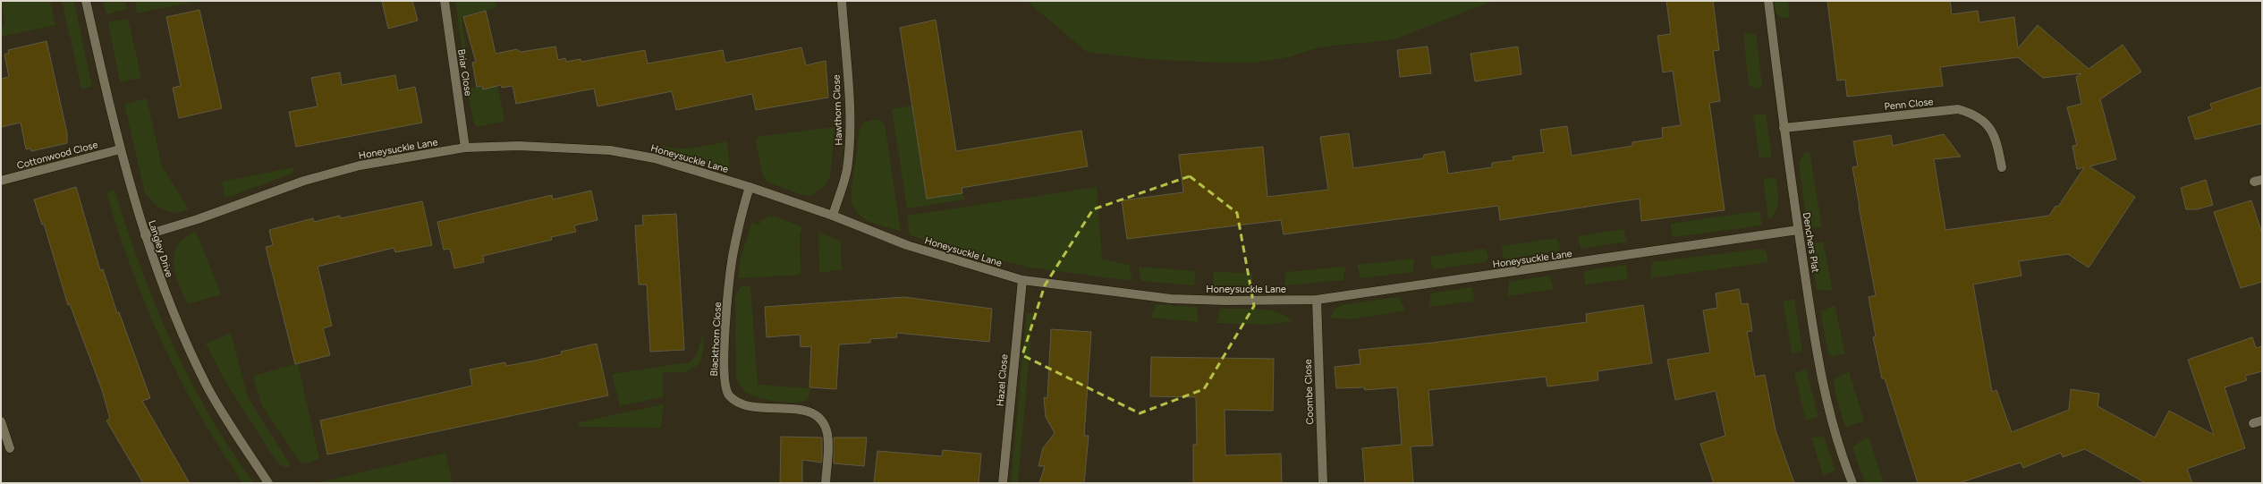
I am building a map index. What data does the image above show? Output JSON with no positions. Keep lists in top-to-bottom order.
{
  "streets": {
    "street": [
      "Briar Close",
      "Penn Close",
      "Hawthorn Close",
      "Honeysuckle Lane",
      "Cottonwood Close",
      "Denchers Plat",
      "Langley Drive",
      "Blackthorn Close",
      "Hazel Close",
      "Coombe Close"
    ]
  },
  "crossings": [
    ["Briar Close", "Honeysuckle Lane"],
    ["Penn Close", "Denchers Plat"],
    ["Hawthorn Close", "Honeysuckle Lane"],
    ["Honeysuckle Lane", "Denchers Plat"],
    ["Honeysuckle Lane", "Langley Drive"],
    ["Honeysuckle Lane", "Blackthorn Close"],
    ["Honeysuckle Lane", "Hazel Close"],
    ["Honeysuckle Lane", "Coombe Close"],
    ["Cottonwood Close", "Langley Drive"]
  ]
}
